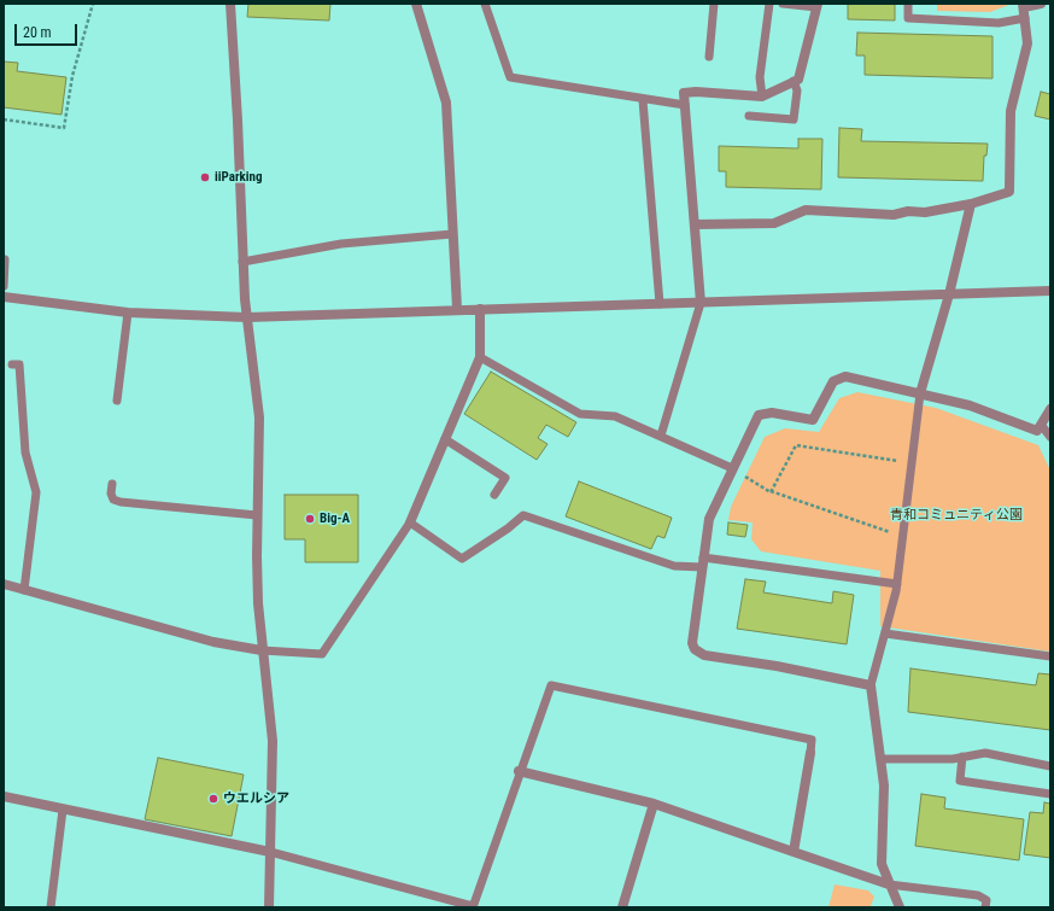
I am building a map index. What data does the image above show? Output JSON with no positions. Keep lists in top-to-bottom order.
{
  "parks": ["青和コミュニティ公園"],
  "places": ["iiParking", "Big-A", "ウエルシア"],
  "scale_bar": "20 m"
}
